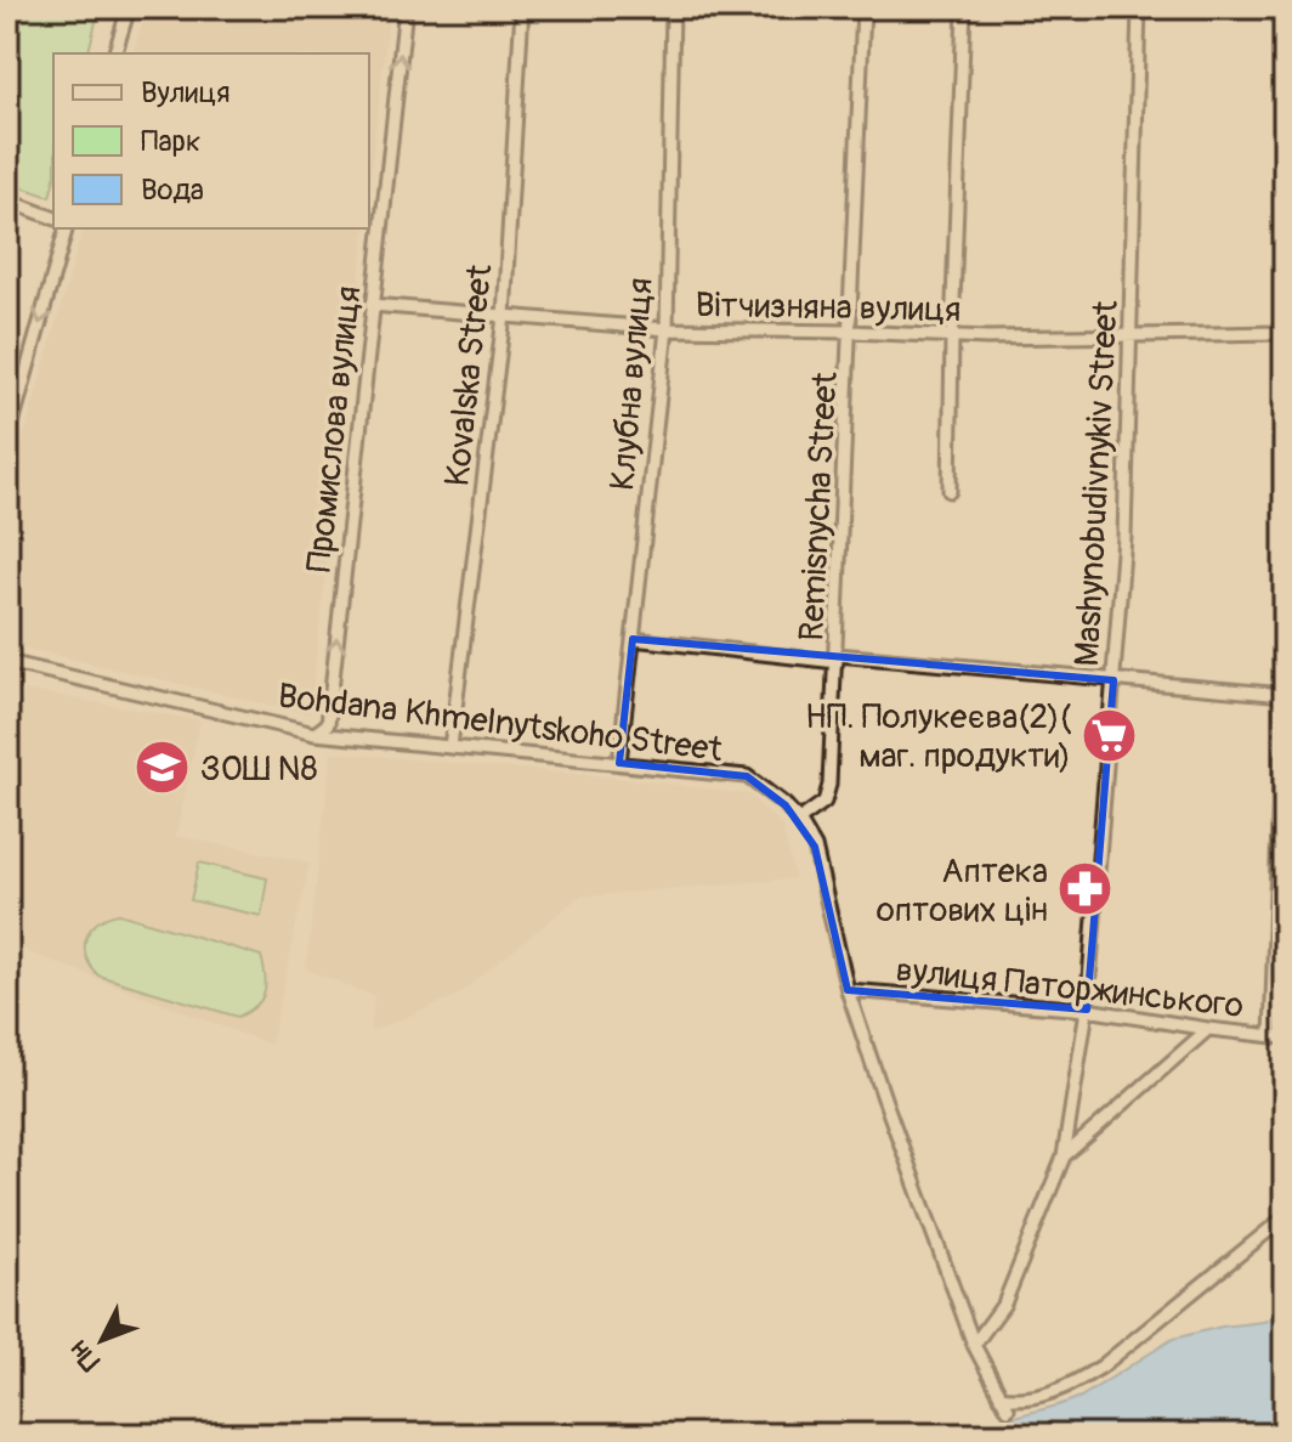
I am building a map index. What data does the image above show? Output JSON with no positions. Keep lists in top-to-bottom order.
{
  "streets": {
    "street": [
      "Вітчизняна вулиця",
      "Kovalska Street",
      "Клубна вулиця",
      "Промислова вулиця",
      "Mashynobudivnykiv Street",
      "Remisnycha Street",
      "Bohdana Khmelnytskoho Street",
      "вулиця Паторжинського"
    ]
  },
  "crossings": [
    ["Вітчизняна вулиця", "Kovalska Street"],
    ["Вітчизняна вулиця", "Клубна вулиця"],
    ["Вітчизняна вулиця", "Промислова вулиця"],
    ["Вітчизняна вулиця", "Mashynobudivnykiv Street"],
    ["Вітчизняна вулиця", "Remisnycha Street"],
    ["Kovalska Street", "Bohdana Khmelnytskoho Street"],
    ["Клубна вулиця", "Bohdana Khmelnytskoho Street"],
    ["Промислова вулиця", "Bohdana Khmelnytskoho Street"],
    ["Mashynobudivnykiv Street", "Bohdana Khmelnytskoho Street"],
    ["Mashynobudivnykiv Street", "вулиця Паторжинського"],
    ["Remisnycha Street", "Bohdana Khmelnytskoho Street"],
    ["Bohdana Khmelnytskoho Street", "вулиця Паторжинського"]
  ],
  "one_way": ["Промислова вулиця"],
  "places": {
    "supermarket": ["НП. Полукеєва(2)( маг. продукти)"],
    "school or university": ["ЗОШ N8"],
    "pharmacy": ["Аптека оптових цін"]
  },
  "legend": ["Вулиця", "Парк", "Вода"],
  "north": "bottom left"
}
